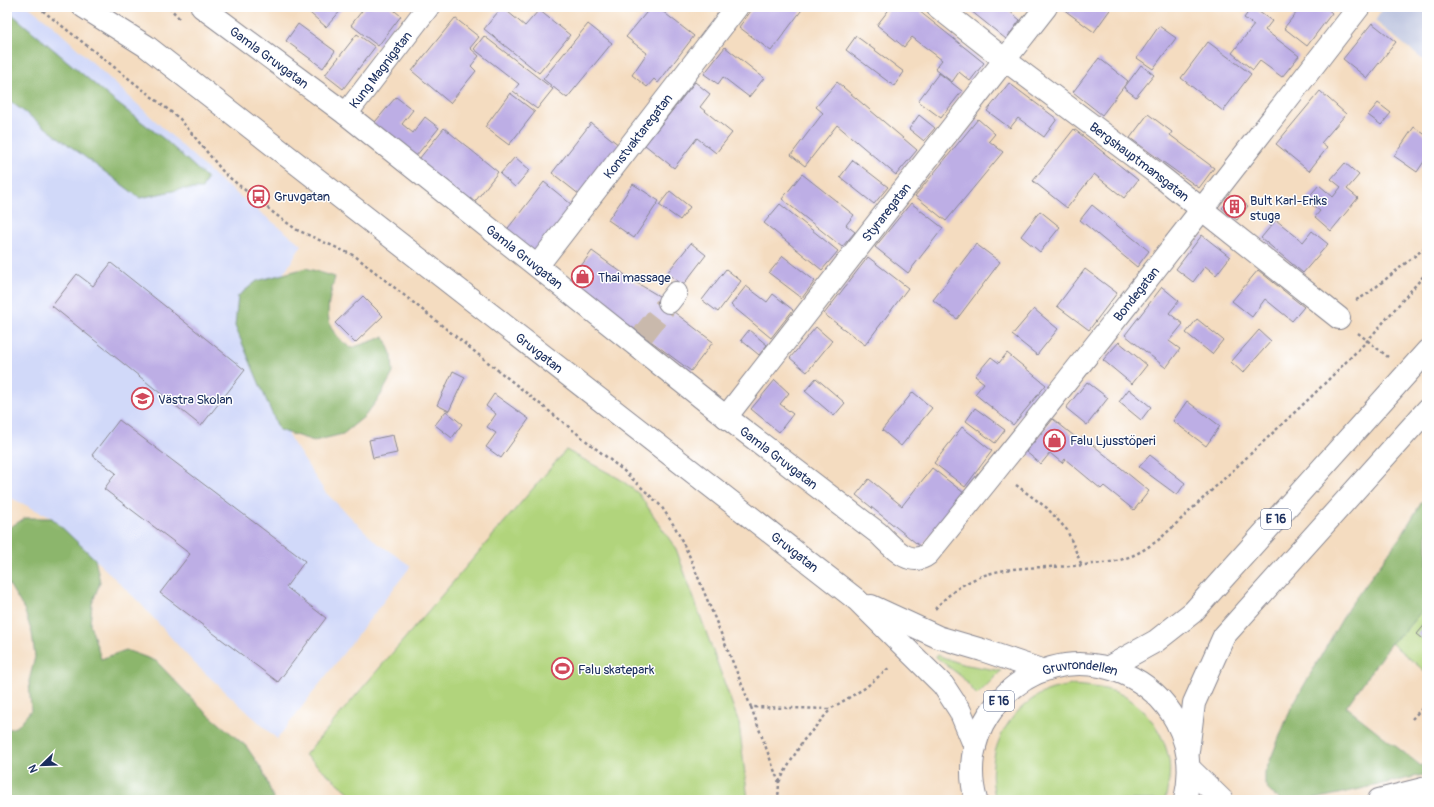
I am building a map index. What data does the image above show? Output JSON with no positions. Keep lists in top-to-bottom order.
{
  "streets": {
    "main road": [
      "Gamla Gruvgatan",
      "Kung Magnigatan",
      "Konstvaktaregatan",
      "Bergshauptmansgatan",
      "Styraregatan",
      "Bondegatan",
      "Gruvgatan",
      "E 16",
      "Gruvrondellen"
    ]
  },
  "crossings": [
    ["Gamla Gruvgatan", "Kung Magnigatan"],
    ["Gamla Gruvgatan", "Konstvaktaregatan"],
    ["Gamla Gruvgatan", "Styraregatan"],
    ["Gamla Gruvgatan", "Bondegatan"],
    ["Bergshauptmansgatan", "Styraregatan"],
    ["Bergshauptmansgatan", "Bondegatan"],
    ["Gruvgatan", "Gruvrondellen"],
    ["E 16", "Gruvrondellen"]
  ],
  "places": {
    "bus stop": ["Gruvgatan"],
    "building": ["Bult Karl-Eriks stuga"],
    "shop": ["Thai massage", "Falu Ljusstöperi"],
    "school or university": ["Västra Skolan"],
    "sports": ["Falu skatepark"]
  },
  "north": "bottom left"
}
